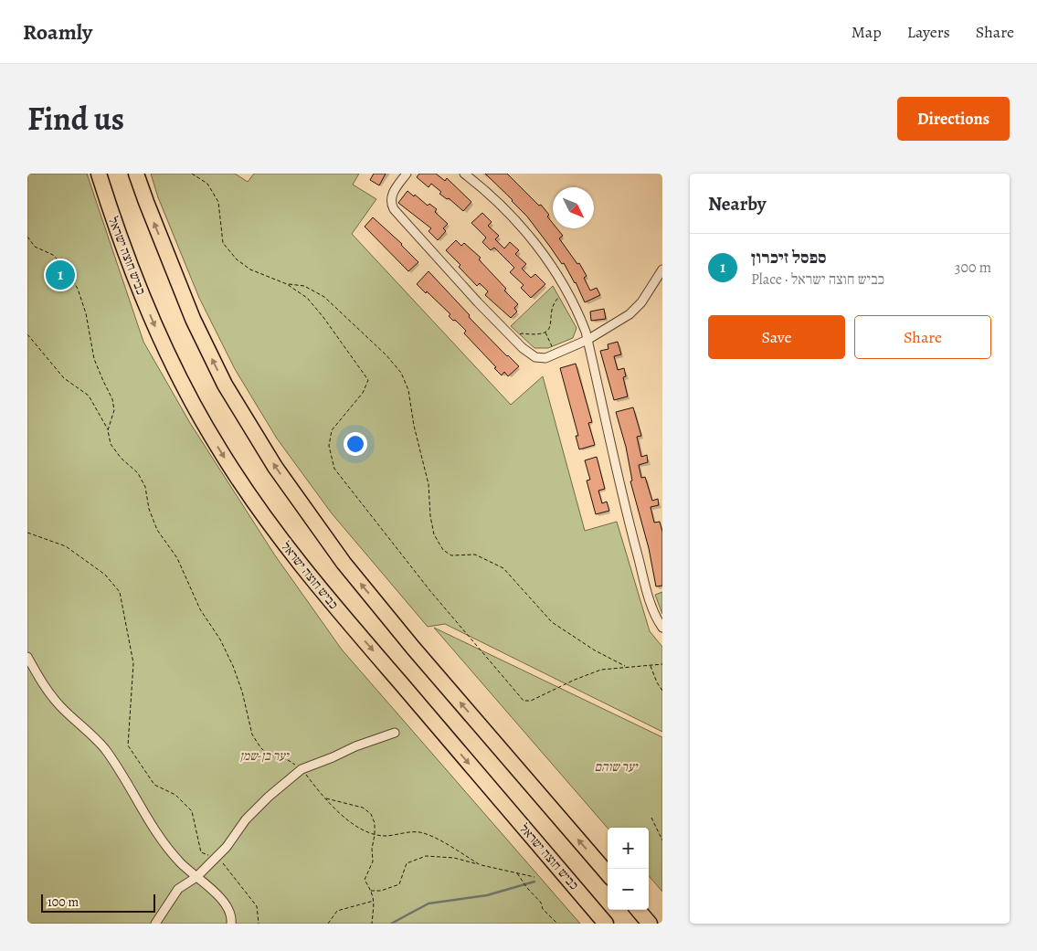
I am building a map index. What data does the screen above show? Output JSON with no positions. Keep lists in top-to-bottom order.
{
  "streets": {
    "highway": ["כביש חוצה ישראל"]
  },
  "parks": ["יער בן-שמן", "יער שוהם"],
  "scale_bar": "100 m",
  "north": "bottom right",
  "page": {
    "header": "Roamly",
    "nav": ["Map", "Layers", "Share"],
    "title": "Find us",
    "buttons": [
      "Directions",
      ["Save", "Share"]
    ],
    "heading": "Nearby",
    "list": [
      {
        "mark": "1",
        "name": "ספסל זיכרון",
        "note": "Place · כביש חוצה ישראל",
        "value": "300 m"
      }
    ],
    "pins": "1",
    "map_buttons": ["+", "−"],
    "scale": "100 m"
  }
}
